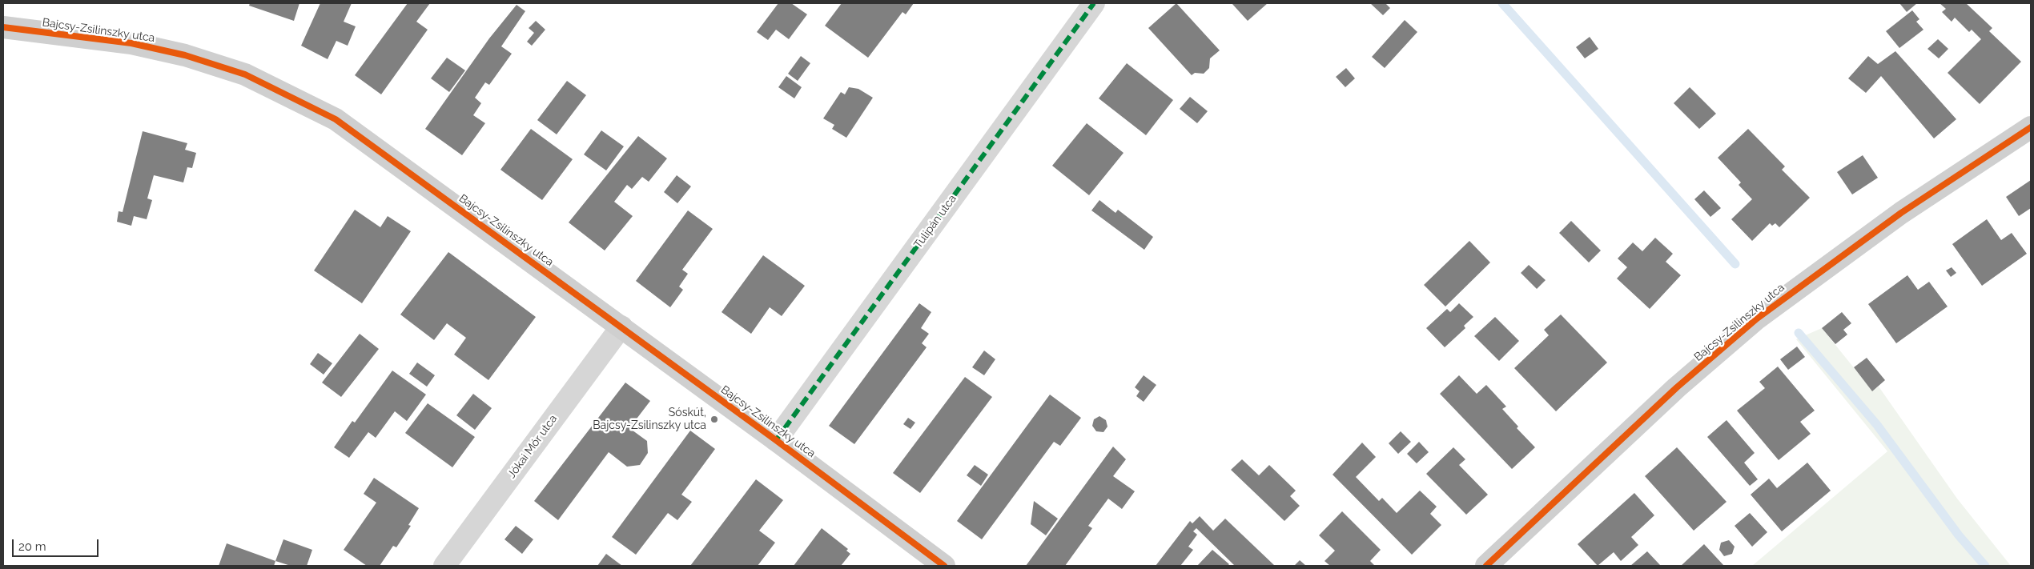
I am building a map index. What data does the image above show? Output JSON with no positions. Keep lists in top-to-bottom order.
{
  "streets": {
    "street": ["Bajcsy-Zsilinszky utca", "Tulipán utca", "Jókai Mór utca"]
  },
  "crossings": [
    ["Bajcsy-Zsilinszky utca", "Tulipán utca"],
    ["Bajcsy-Zsilinszky utca", "Jókai Mór utca"]
  ],
  "places": ["Sóskút, Bajcsy-Zsilinszky utca"],
  "scale_bar": "20 m"
}
